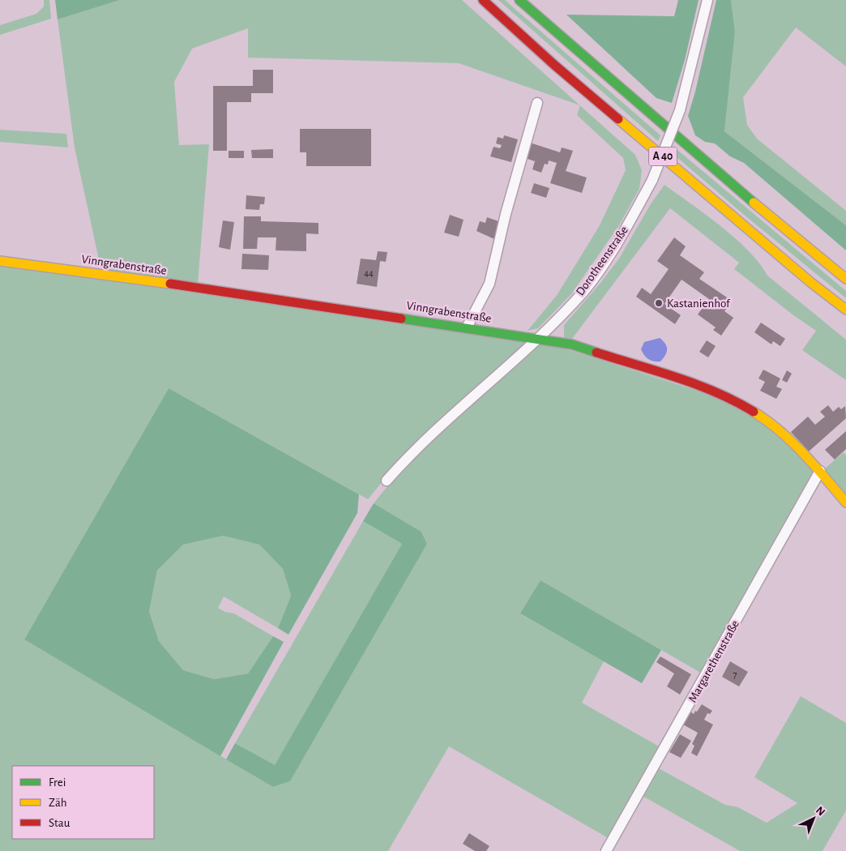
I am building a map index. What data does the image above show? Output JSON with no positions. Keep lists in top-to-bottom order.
{
  "streets": {
    "main road": ["A 40", "Vinngrabenstraße"],
    "street": ["Dorotheenstraße", "Margarethenstraße"]
  },
  "crossings": [
    ["Dorotheenstraße", "Vinngrabenstraße"],
    ["Vinngrabenstraße", "Margarethenstraße"]
  ],
  "places": ["Kastanienhof"],
  "house_numbers": ["44", "7"],
  "legend": ["Frei", "Zäh", "Stau"],
  "north": "top right"
}
